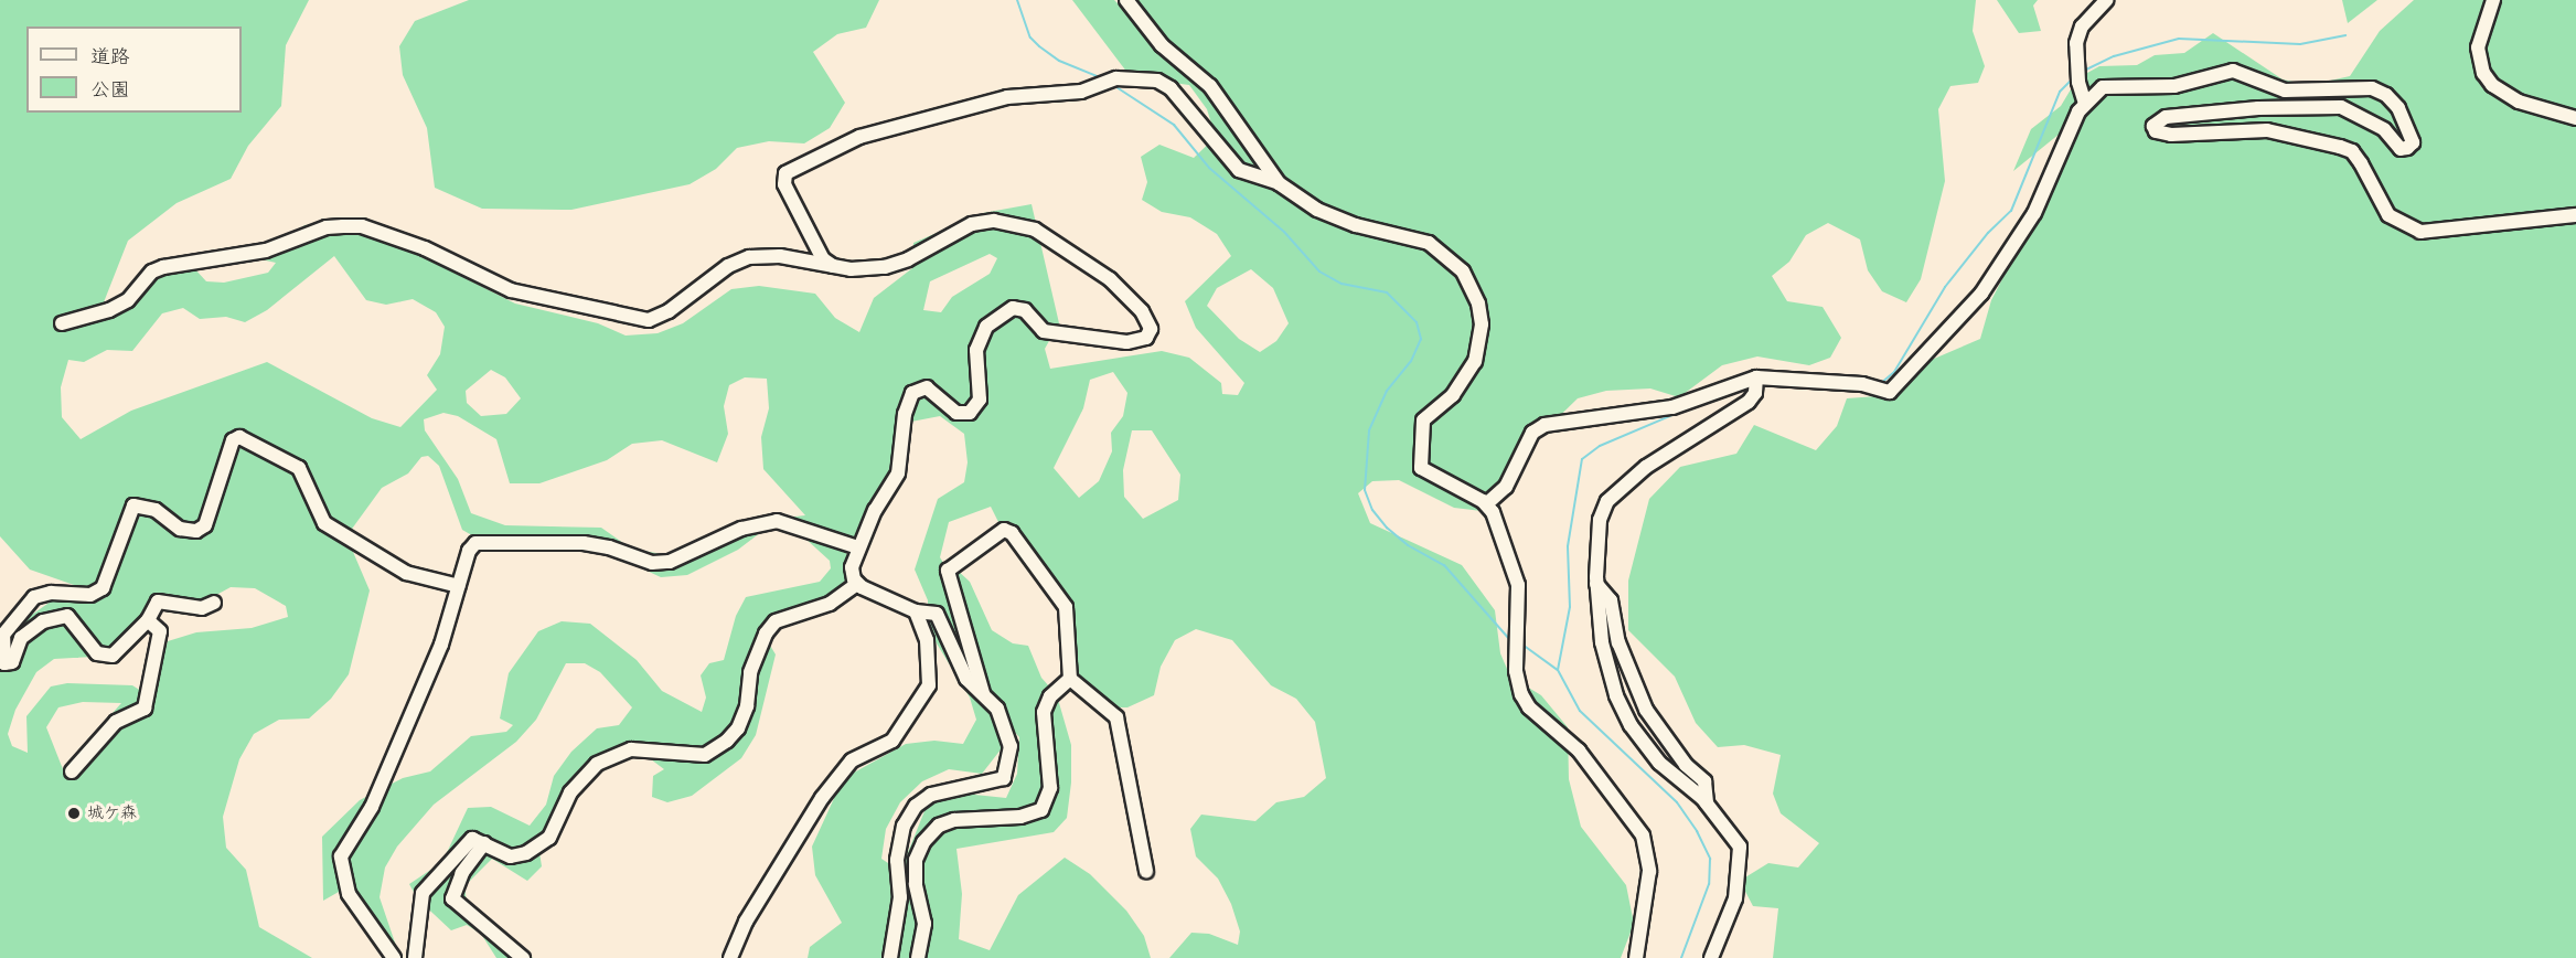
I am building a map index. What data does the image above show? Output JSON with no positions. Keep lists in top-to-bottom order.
{
  "places": ["城ケ森"],
  "legend": ["道路", "公園"]
}
